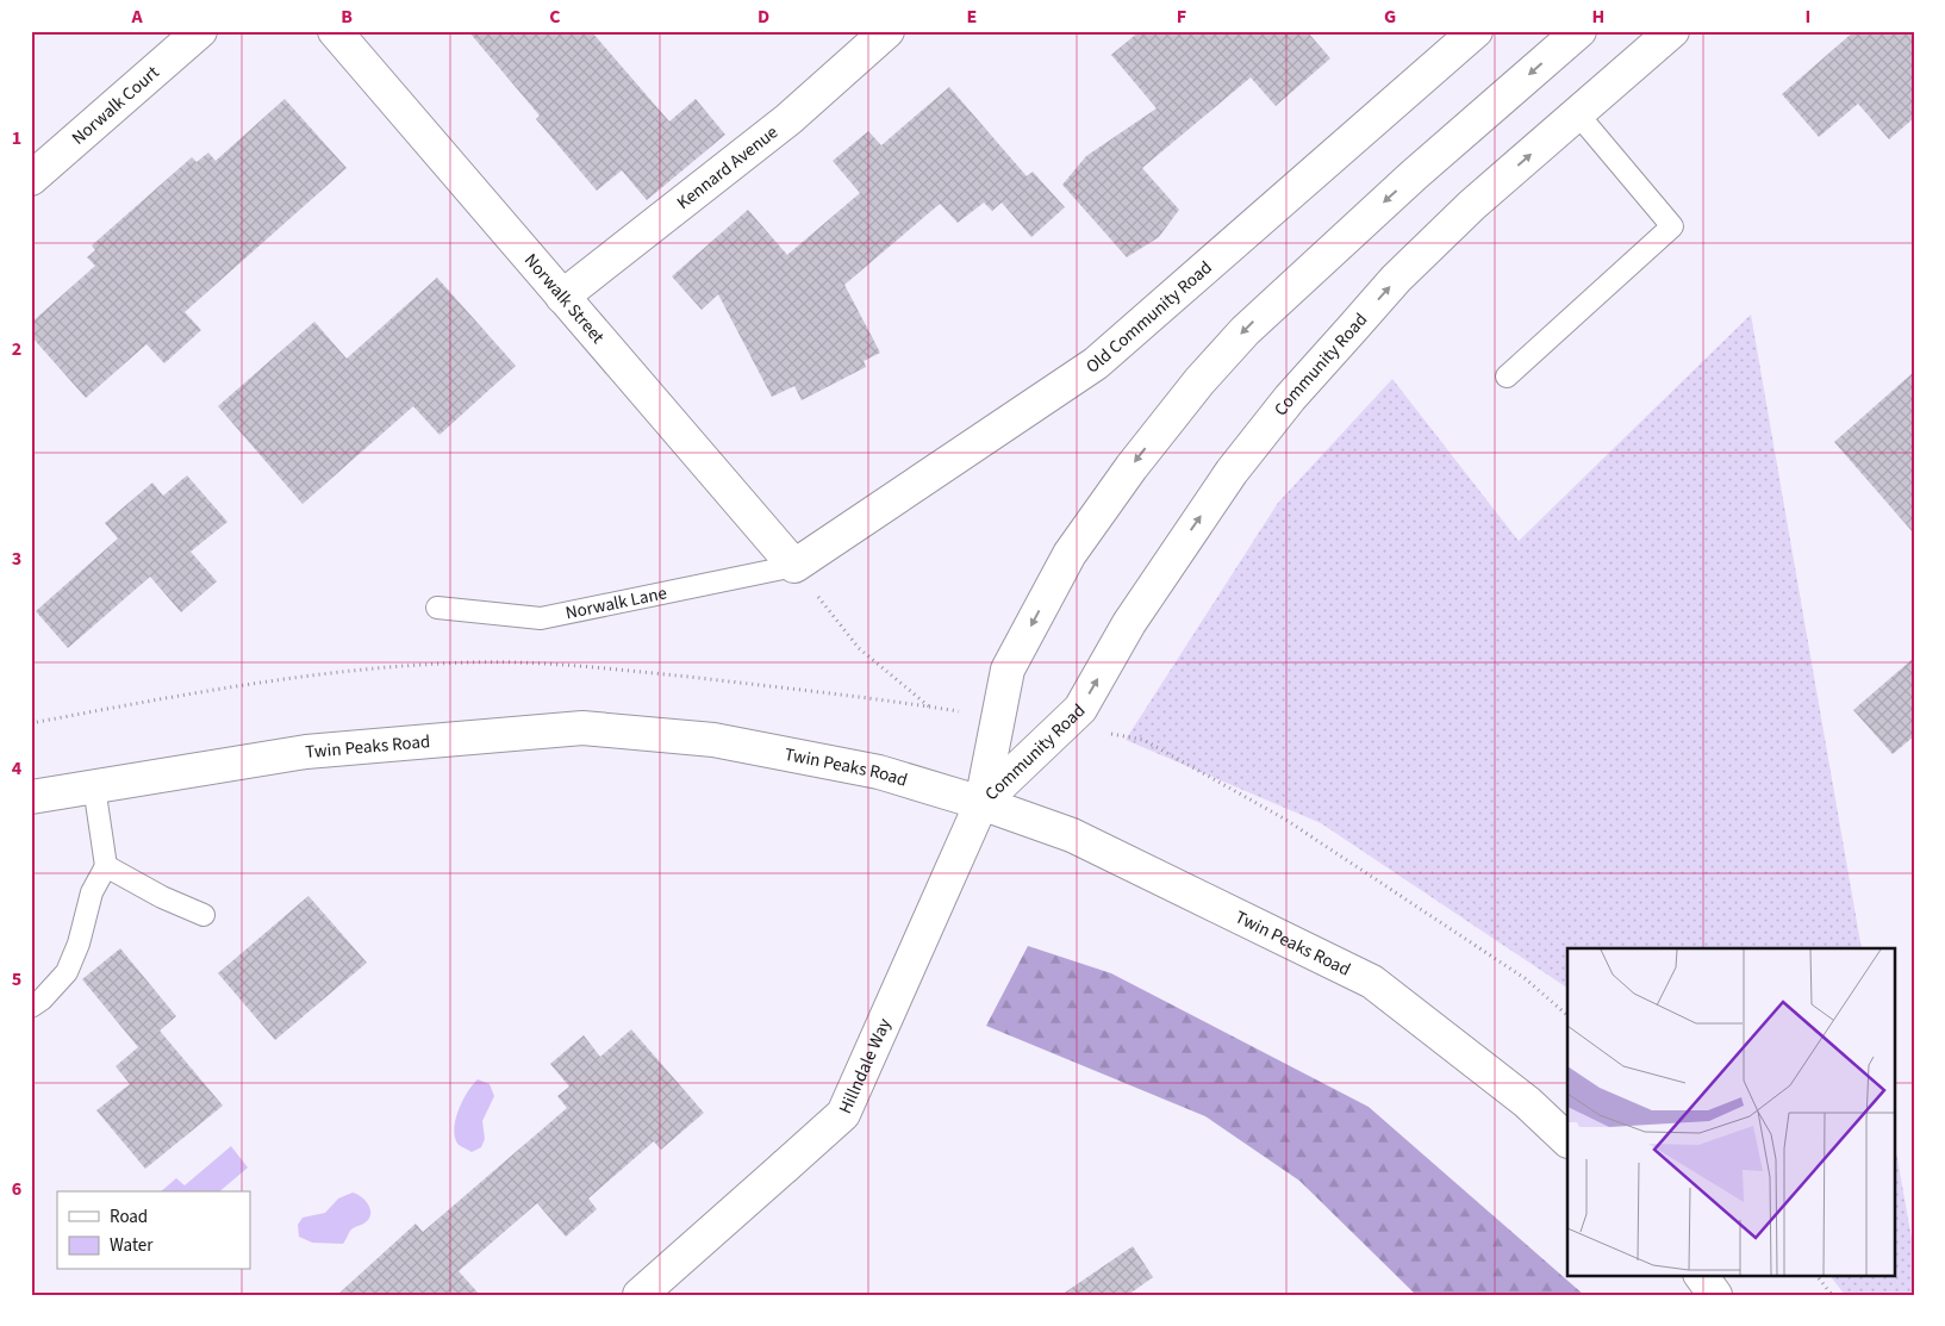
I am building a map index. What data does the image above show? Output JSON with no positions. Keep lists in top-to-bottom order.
{
  "streets": {
    "main road": [
      "Norwalk Court",
      "Kennard Avenue",
      "Norwalk Street",
      "Old Community Road",
      "Community Road",
      "Twin Peaks Road",
      "Hillndale Way"
    ],
    "lane": ["Norwalk Lane"]
  },
  "crossings": [
    ["Kennard Avenue", "Norwalk Street"],
    ["Norwalk Street", "Old Community Road"],
    ["Norwalk Street", "Norwalk Lane"],
    ["Old Community Road", "Norwalk Lane"],
    ["Community Road", "Twin Peaks Road"],
    ["Community Road", "Hillndale Way"],
    ["Twin Peaks Road", "Hillndale Way"]
  ],
  "legend": ["Road", "Water"],
  "grid": {
    "columns": [
      "A",
      "B",
      "C",
      "D",
      "E",
      "F",
      "G",
      "H",
      "I"
    ],
    "rows": [
      "1",
      "2",
      "3",
      "4",
      "5",
      "6"
    ]
  }
}
